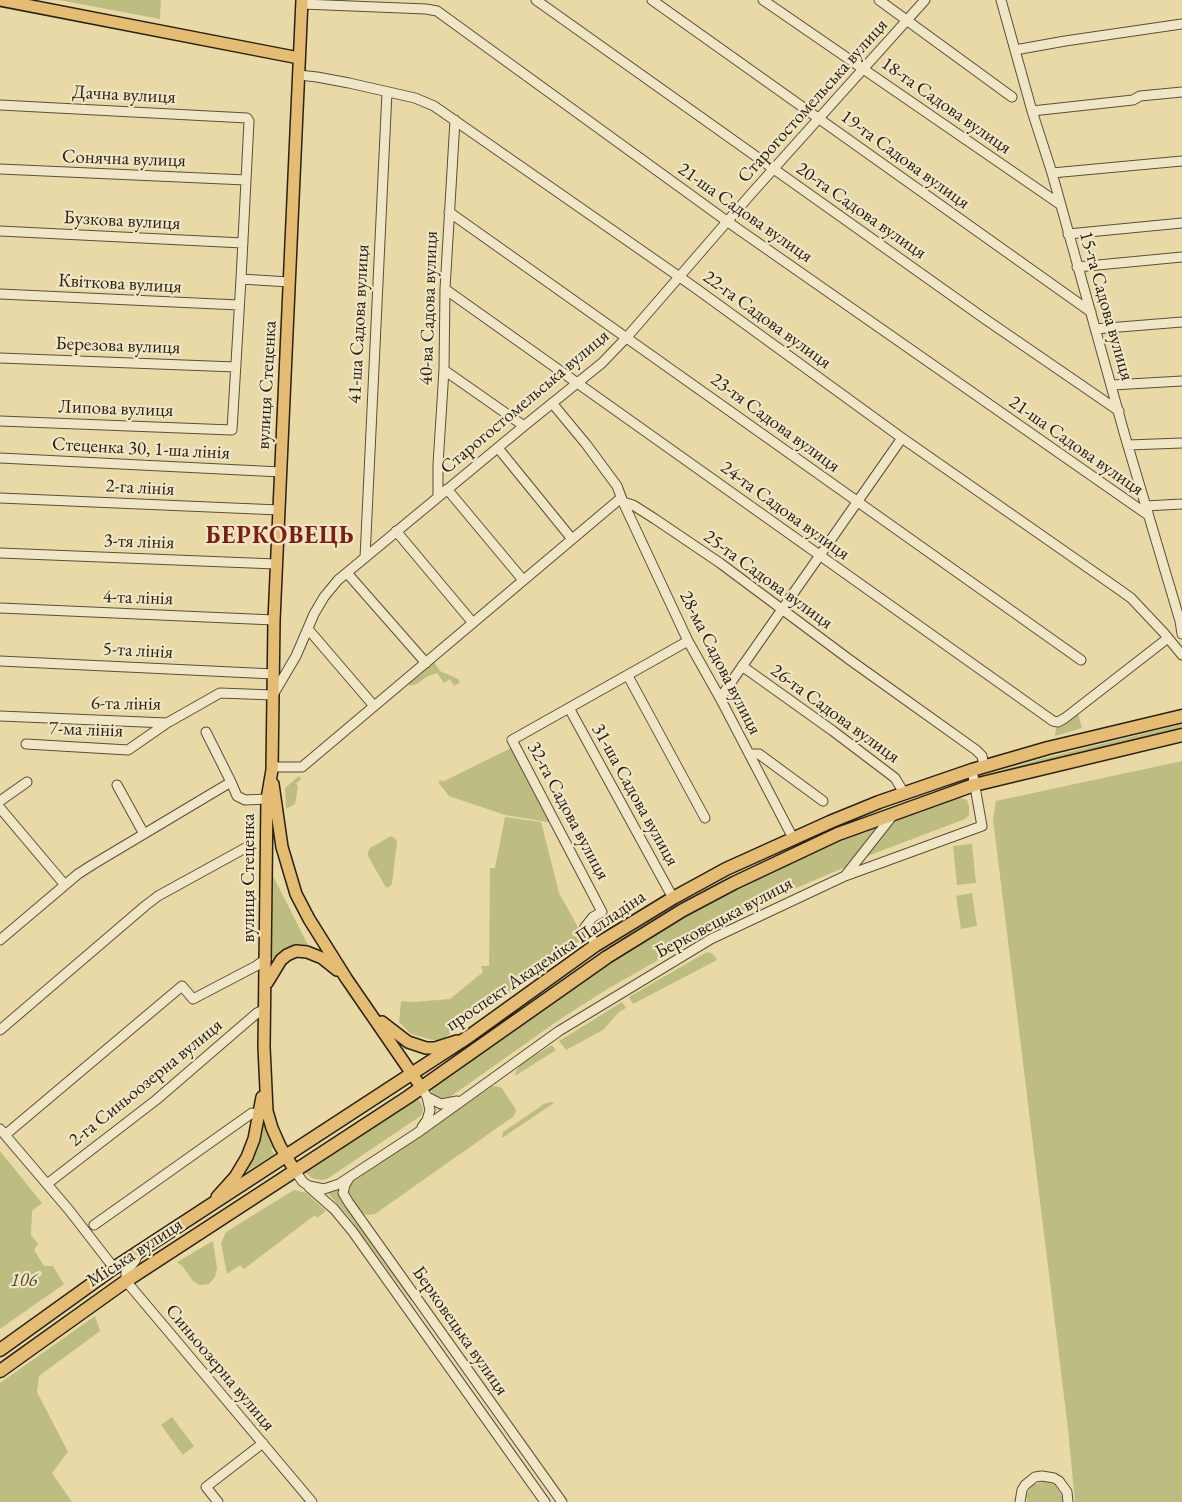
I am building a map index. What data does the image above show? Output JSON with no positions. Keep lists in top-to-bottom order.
{
  "streets": {
    "highway": ["проспект Академіка Палладіна", "Міська вулиця"],
    "main road": ["вулиця Стеценка"],
    "street": [
      "Дачна вулиця",
      "Старогостомельська вулиця",
      "18-та Садова вулиця",
      "Сонячна вулиця",
      "19-та Садова вулиця",
      "20-та Садова вулиця",
      "21-ша Садова вулиця",
      "Бузкова вулиця",
      "Квіткова вулиця",
      "15-та Садова вулиця",
      "40-ва Садова вулиця",
      "22-га Садова вулиця",
      "41-ша Садова вулиця",
      "Березова вулиця",
      "Липова вулиця",
      "23-тя Садова вулиця",
      "Стеценка 30, 1-ша лінія",
      "2-га лінія",
      "24-та Садова вулиця",
      "3-тя лінія",
      "25-та Садова вулиця",
      "4-та лінія",
      "5-та лінія",
      "28-ма Садова вулиця",
      "6-та лінія",
      "26-та Садова вулиця",
      "7-ма лінія",
      "31-ша Садова вулиця",
      "32-га Садова вулиця",
      "Берковецька вулиця",
      "2-га Синьоозерна вулиця",
      "Синьоозерна вулиця"
    ]
  },
  "crossings": [
    ["Дачна вулиця", "Сонячна вулиця"],
    ["Старогостомельська вулиця", "18-та Садова вулиця"],
    ["Старогостомельська вулиця", "19-та Садова вулиця"],
    ["Старогостомельська вулиця", "20-та Садова вулиця"],
    ["Старогостомельська вулиця", "21-ша Садова вулиця"],
    ["Старогостомельська вулиця", "40-ва Садова вулиця"],
    ["Старогостомельська вулиця", "22-га Садова вулиця"],
    ["Старогостомельська вулиця", "41-ша Садова вулиця"],
    ["Старогостомельська вулиця", "вулиця Стеценка"],
    ["Старогостомельська вулиця", "23-тя Садова вулиця"],
    ["Старогостомельська вулиця", "24-та Садова вулиця"],
    ["Старогостомельська вулиця", "6-та лінія"],
    ["18-та Садова вулиця", "15-та Садова вулиця"],
    ["19-та Садова вулиця", "15-та Садова вулиця"],
    ["20-та Садова вулиця", "15-та Садова вулиця"],
    ["21-ша Садова вулиця", "15-та Садова вулиця"],
    ["21-ша Садова вулиця", "вулиця Стеценка"],
    ["40-ва Садова вулиця", "22-га Садова вулиця"],
    ["40-ва Садова вулиця", "23-тя Садова вулиця"],
    ["40-ва Садова вулиця", "24-та Садова вулиця"],
    ["22-га Садова вулиця", "41-ша Садова вулиця"],
    ["22-га Садова вулиця", "вулиця Стеценка"],
    ["22-га Садова вулиця", "24-та Садова вулиця"],
    ["Березова вулиця", "Липова вулиця"],
    ["вулиця Стеценка", "Стеценка 30, 1-ша лінія"],
    ["вулиця Стеценка", "2-га лінія"],
    ["вулиця Стеценка", "3-тя лінія"],
    ["вулиця Стеценка", "4-та лінія"],
    ["вулиця Стеценка", "5-та лінія"],
    ["вулиця Стеценка", "6-та лінія"],
    ["вулиця Стеценка", "2-га Синьоозерна вулиця"],
    ["25-та Садова вулиця", "28-ма Садова вулиця"],
    ["25-та Садова вулиця", "проспект Академіка Палладіна"],
    ["28-ма Садова вулиця", "проспект Академіка Палладіна"],
    ["6-та лінія", "7-ма лінія"],
    ["26-та Садова вулиця", "проспект Академіка Палладіна"],
    ["31-ша Садова вулиця", "32-га Садова вулиця"],
    ["31-ша Садова вулиця", "проспект Академіка Палладіна"],
    ["32-га Садова вулиця", "проспект Академіка Палладіна"],
    ["Берковецька вулиця", "проспект Академіка Палладіна"],
    ["Берковецька вулиця", "Міська вулиця"],
    ["проспект Академіка Палладіна", "Міська вулиця"],
    ["Міська вулиця", "Синьоозерна вулиця"]
  ],
  "districts": ["БЕРКОВЕЦЬ"],
  "parks": ["106"]
}
